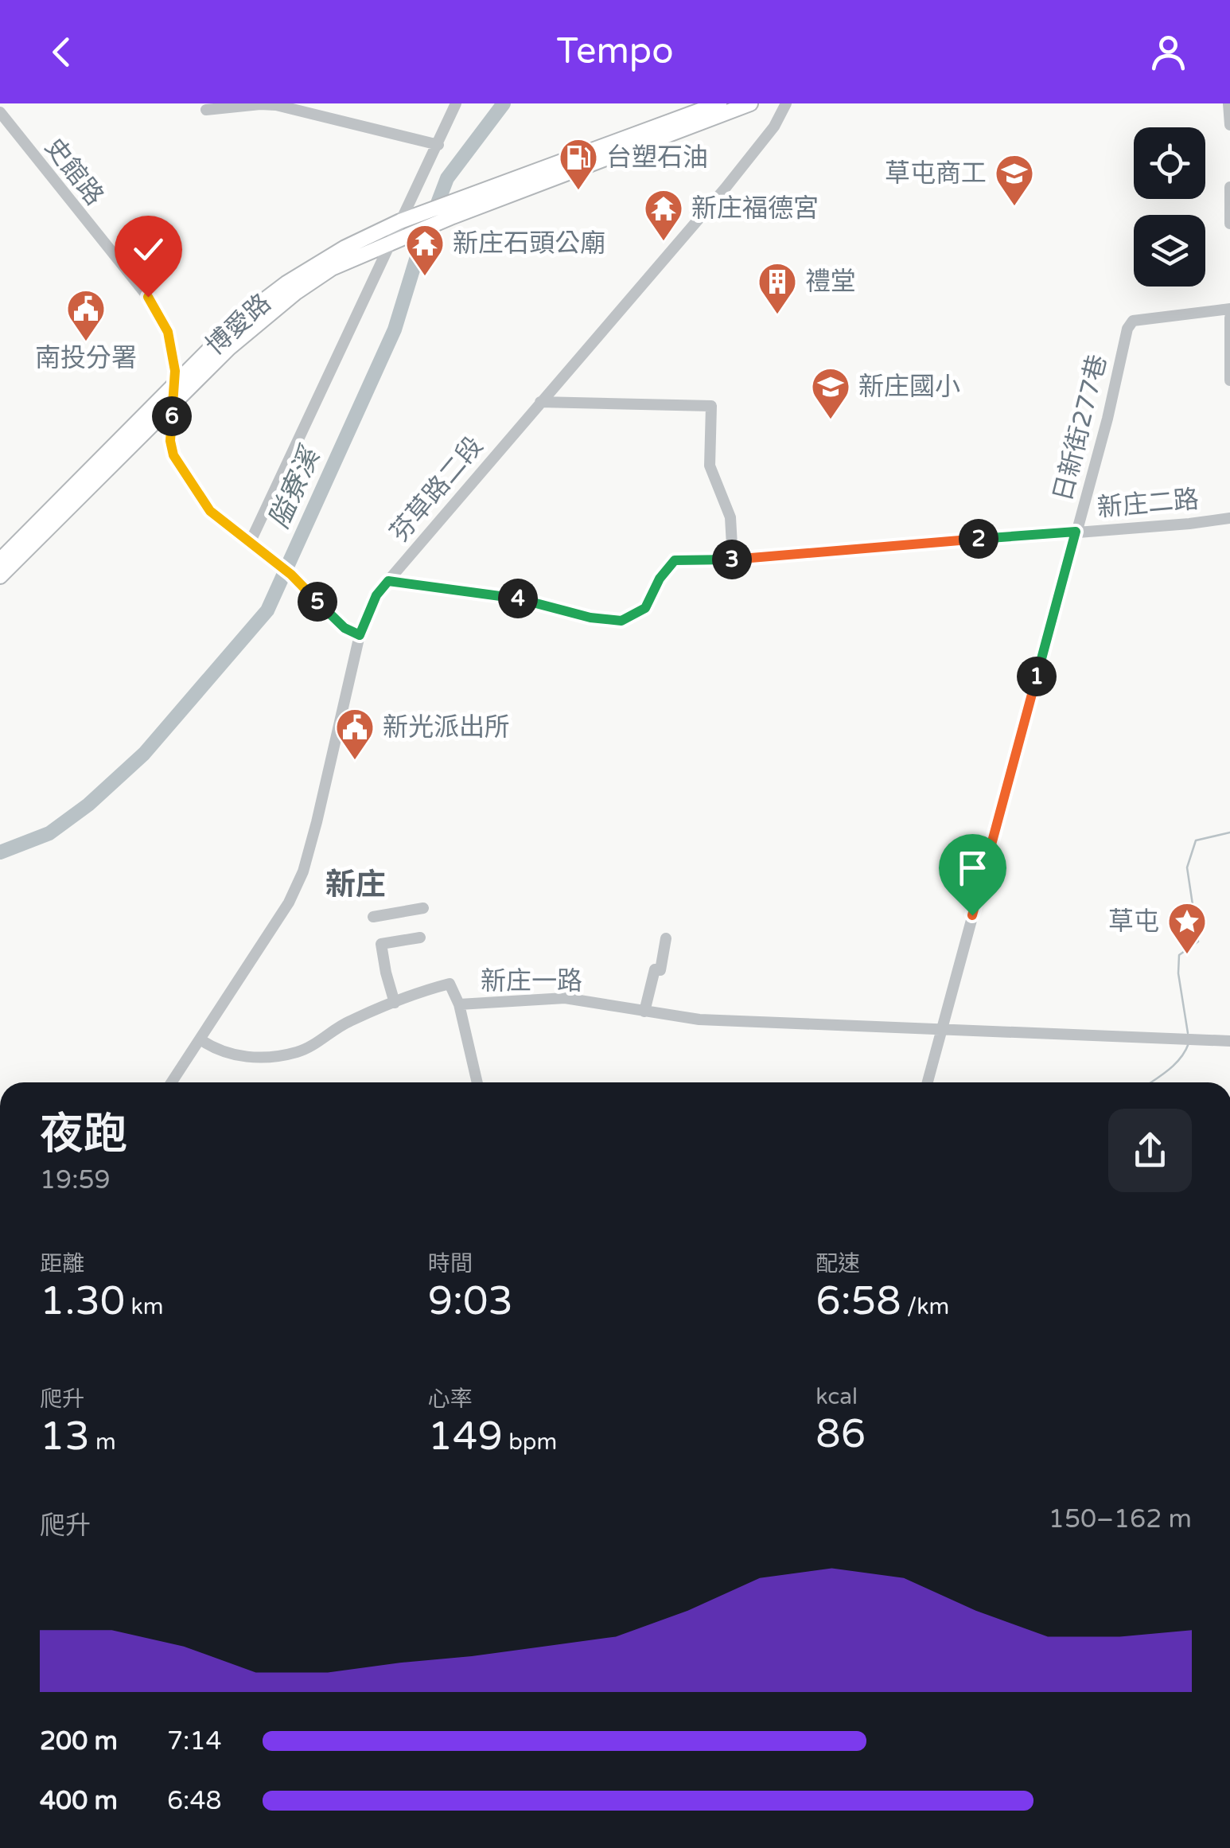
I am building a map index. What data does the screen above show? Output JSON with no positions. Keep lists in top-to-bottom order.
{
  "streets": {
    "main road": ["博愛路"],
    "street": [
      "史館路",
      "日新街277巷",
      "芬草路二段",
      "新庄二路",
      "新庄一路"
    ]
  },
  "crossings": [
    ["史館路", "博愛路"],
    ["史館路", "芬草路二段"],
    ["日新街277巷", "新庄二路"],
    ["日新街277巷", "新庄一路"],
    ["芬草路二段", "新庄二路"],
    ["芬草路二段", "新庄一路"]
  ],
  "districts": ["新庄"],
  "water": ["隘寮溪"],
  "places": {
    "fuel station": ["台塑石油"],
    "school or university": ["草屯商工", "新庄國小"],
    "temple": ["新庄福德宮", "新庄石頭公廟"],
    "building": ["禮堂"],
    "public building": ["南投分署", "新光派出所"],
    "place": ["草屯"]
  },
  "page": {
    "header": "Tempo",
    "pins": [
      "6",
      "2",
      "3",
      "4",
      "5",
      "1"
    ],
    "heading": ["夜跑", "19:59"],
    "stats": [
      ["距離", "1.30 km"],
      ["時間", "9:03"],
      ["配速", "6:58 /km"],
      ["爬升", "13 m"],
      ["心率", "149 bpm"],
      ["kcal", "86"]
    ],
    "chart": ["爬升", "150–162 m"],
    "list": [
      {
        "name": "200 m",
        "note": "7:14"
      },
      {
        "name": "400 m",
        "note": "6:48"
      }
    ]
  }
}
